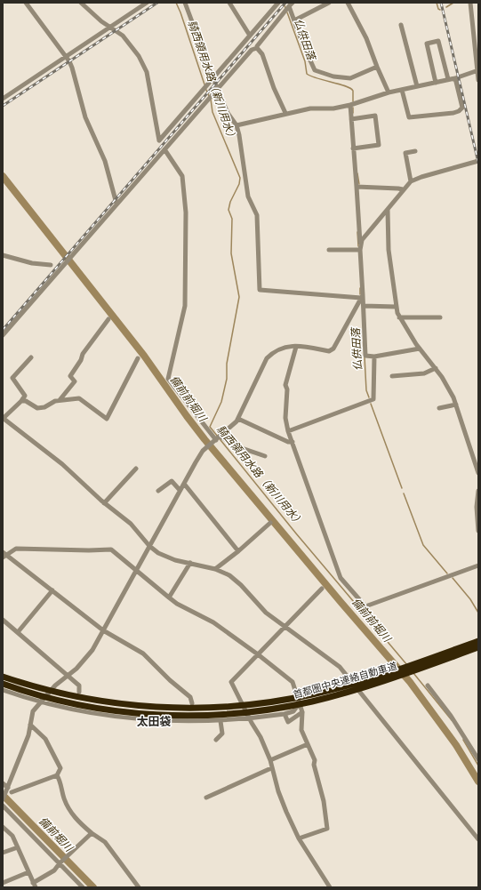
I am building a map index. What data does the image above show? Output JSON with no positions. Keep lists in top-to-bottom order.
{
  "streets": {
    "highway": ["首都圏中央連絡自動車道"]
  },
  "districts": ["太田袋"],
  "water": [
    "仏供田落",
    "騎西領用水路（新川用水）",
    "備前前堀川",
    "備前堀川"
  ]
}
